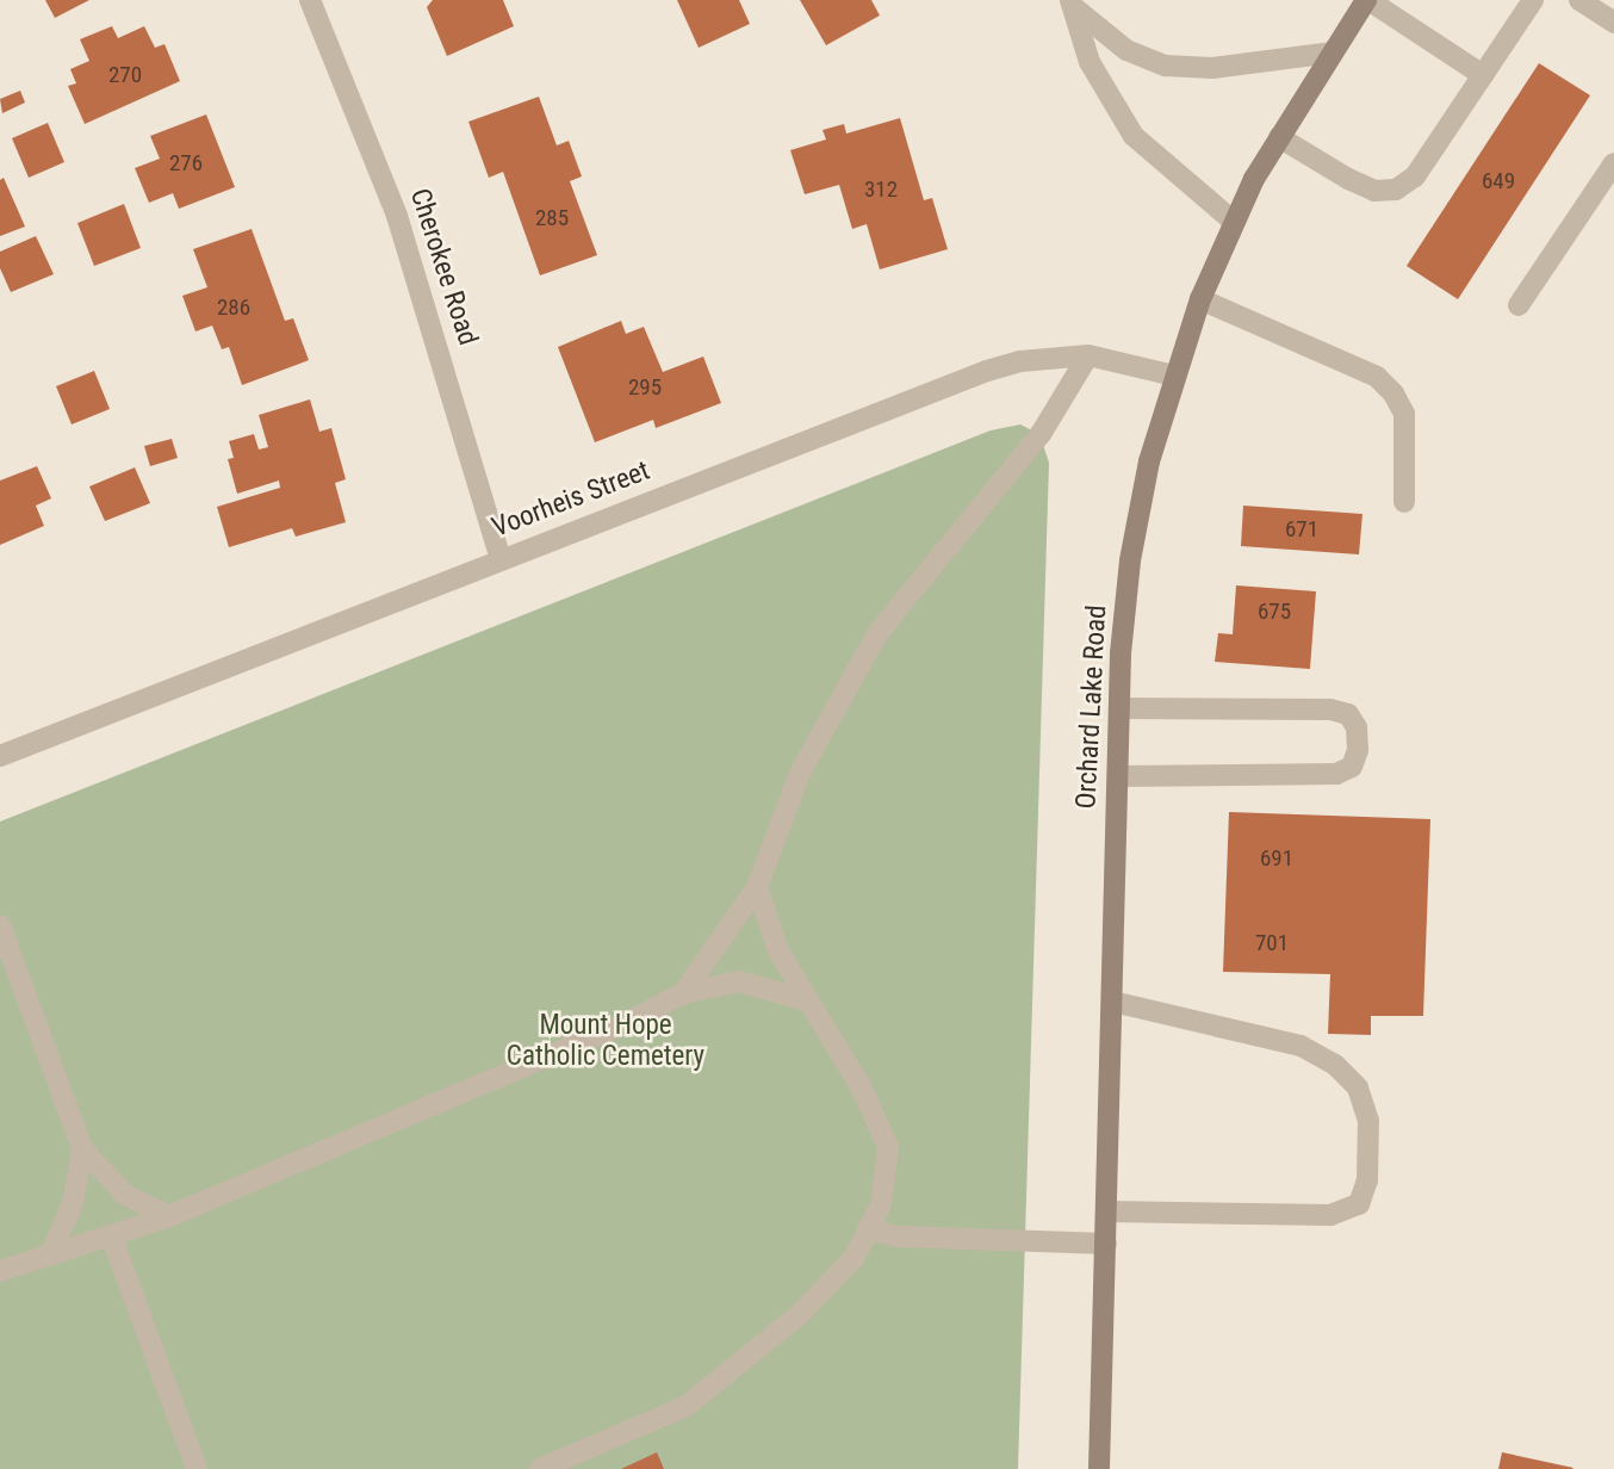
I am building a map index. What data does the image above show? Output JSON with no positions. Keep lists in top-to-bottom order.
{
  "streets": {
    "main road": ["Orchard Lake Road"],
    "street": ["Cherokee Road", "Voorheis Street"]
  },
  "crossings": [
    ["Cherokee Road", "Voorheis Street"],
    ["Voorheis Street", "Orchard Lake Road"]
  ],
  "parks": ["Mount Hope Catholic Cemetery"],
  "house_numbers": [
    "270",
    "276",
    "649",
    "312",
    "285",
    "286",
    "295",
    "671",
    "675",
    "691",
    "701"
  ]
}
